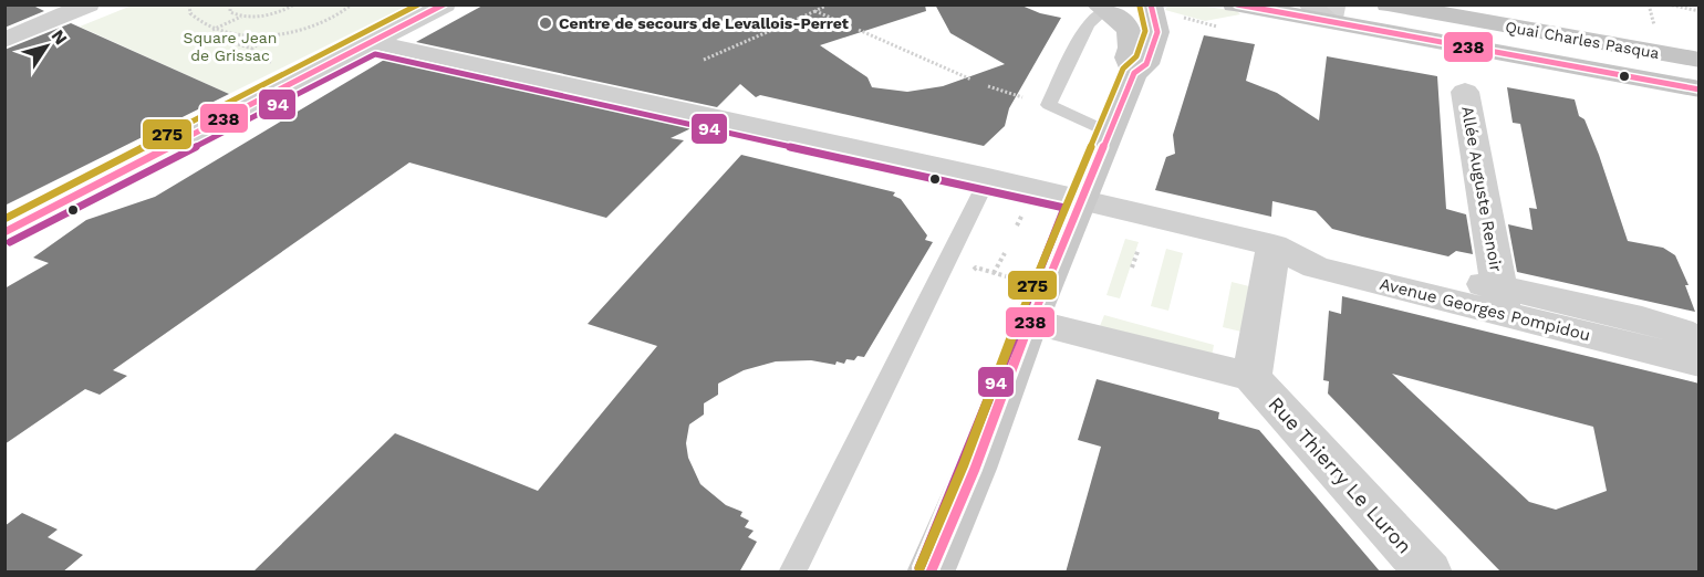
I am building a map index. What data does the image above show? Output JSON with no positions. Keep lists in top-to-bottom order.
{
  "streets": {
    "main road": ["Quai Charles Pasqua"],
    "street": ["Allée Auguste Renoir", "Avenue Georges Pompidou", "Rue Thierry Le Luron"]
  },
  "crossings": [
    ["Allée Auguste Renoir", "Avenue Georges Pompidou"]
  ],
  "parks": ["Square Jean de Grissac"],
  "places": ["Centre de secours de Levallois-Perret"],
  "lines": ["transit line 238", "transit line 275", "transit line 94"],
  "north": "top right"
}
